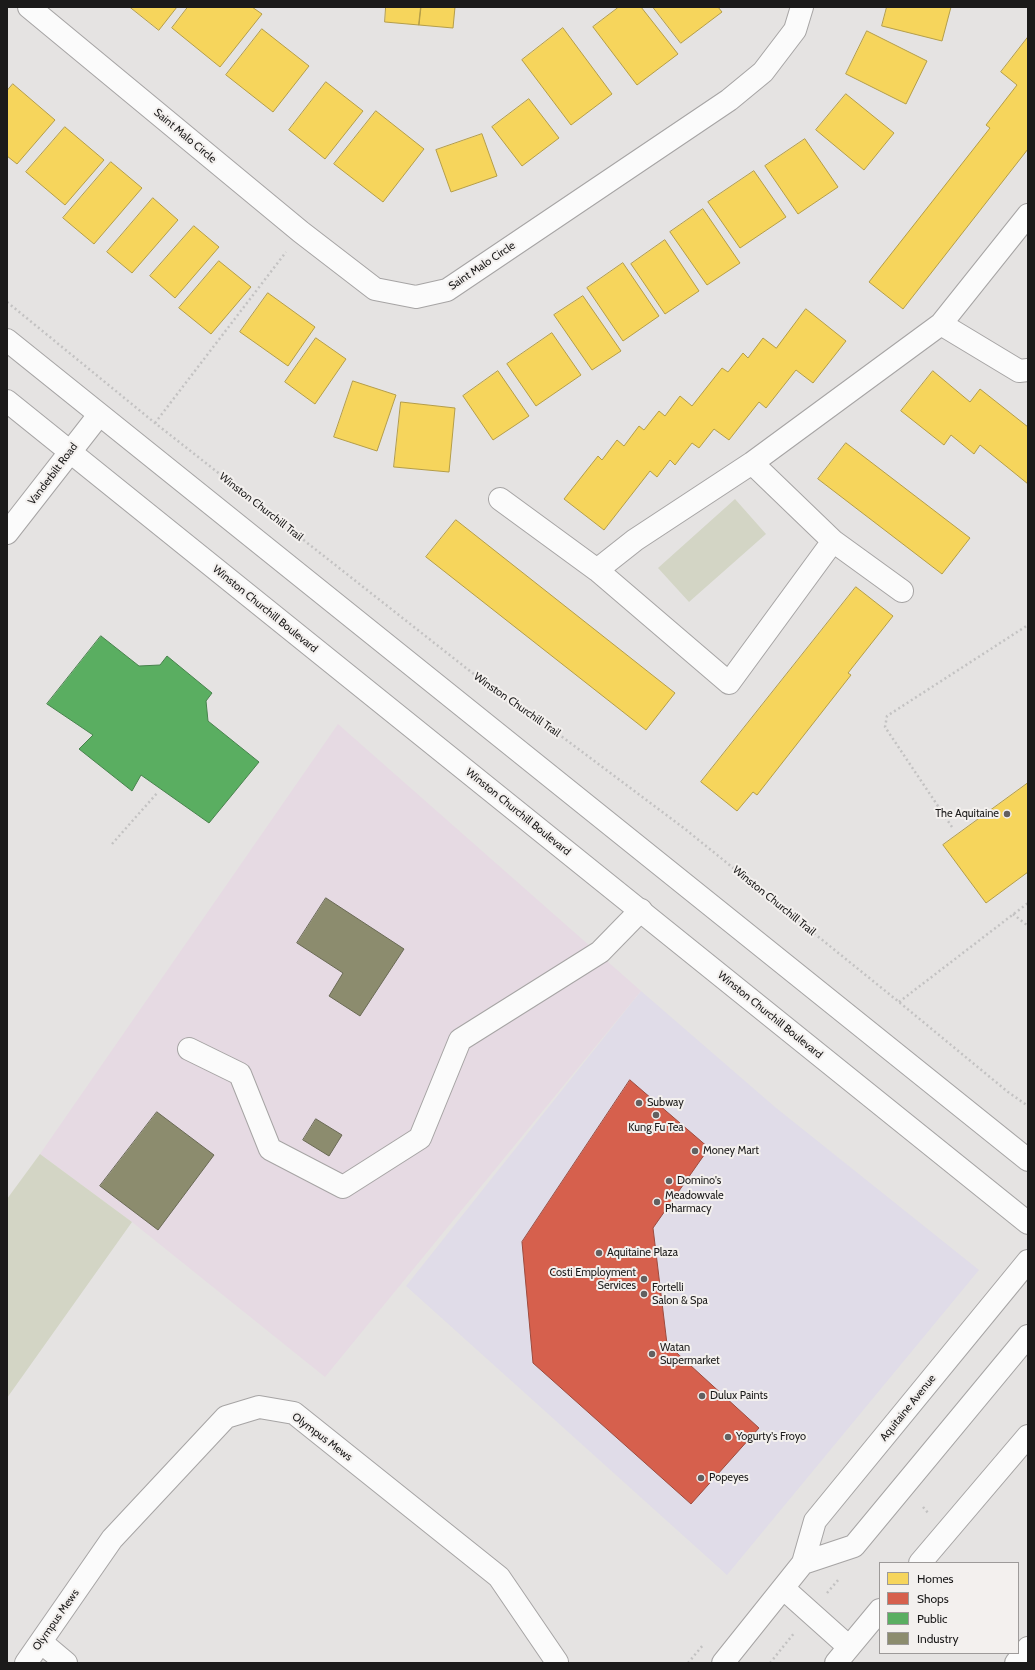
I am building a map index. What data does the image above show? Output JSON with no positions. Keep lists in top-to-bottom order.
{
  "streets": {
    "street": [
      "Saint Malo Circle",
      "Vanderbilt Road",
      "Winston Churchill Boulevard",
      "Aquitaine Avenue",
      "Olympus Mews"
    ],
    "path": ["Winston Churchill Trail"]
  },
  "crossings": [
    ["Vanderbilt Road", "Winston Churchill Boulevard"]
  ],
  "places": [
    "The Aquitaine",
    "Subway",
    "Kung Fu Tea",
    "Money Mart",
    "Domino's",
    "Meadowvale Pharmacy",
    "Aquitaine Plaza",
    "Costi Employment Services",
    "Fortelli Salon & Spa",
    "Watan Supermarket",
    "Dulux Paints",
    "Yogurty's Froyo",
    "Popeyes"
  ],
  "legend": [
    "Homes",
    "Shops",
    "Public",
    "Industry"
  ]
}
